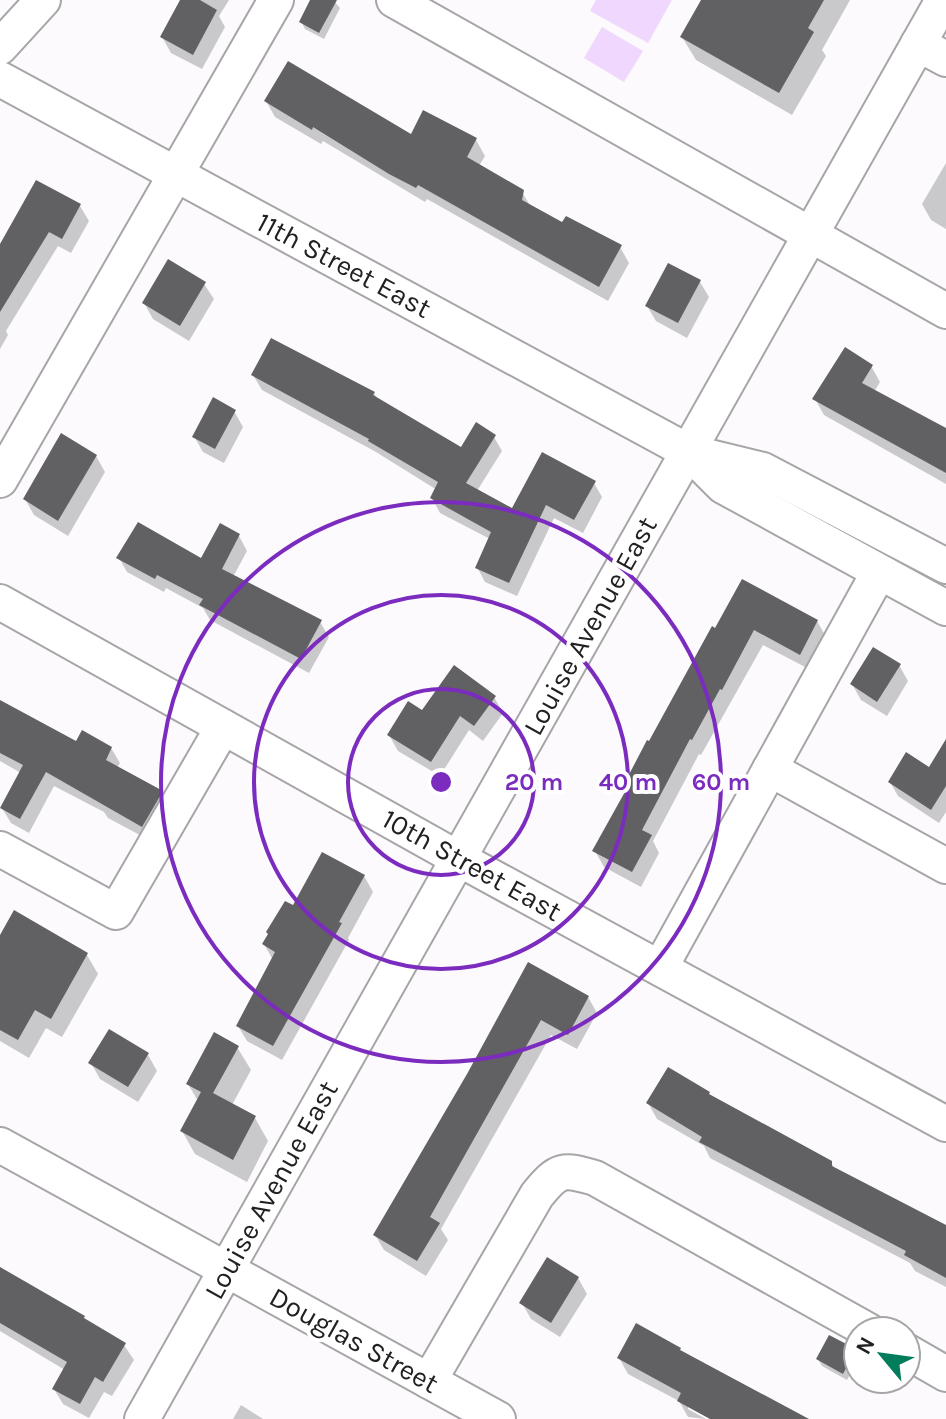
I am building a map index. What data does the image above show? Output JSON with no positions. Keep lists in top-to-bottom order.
{
  "streets": {
    "street": [
      "11th Street East",
      "Louise Avenue East",
      "10th Street East",
      "Douglas Street"
    ]
  },
  "crossings": [
    ["11th Street East", "Louise Avenue East"],
    ["Louise Avenue East", "10th Street East"],
    ["Louise Avenue East", "Douglas Street"]
  ],
  "north": "top left",
  "rings": ["20 m", "40 m", "60 m"]
}
